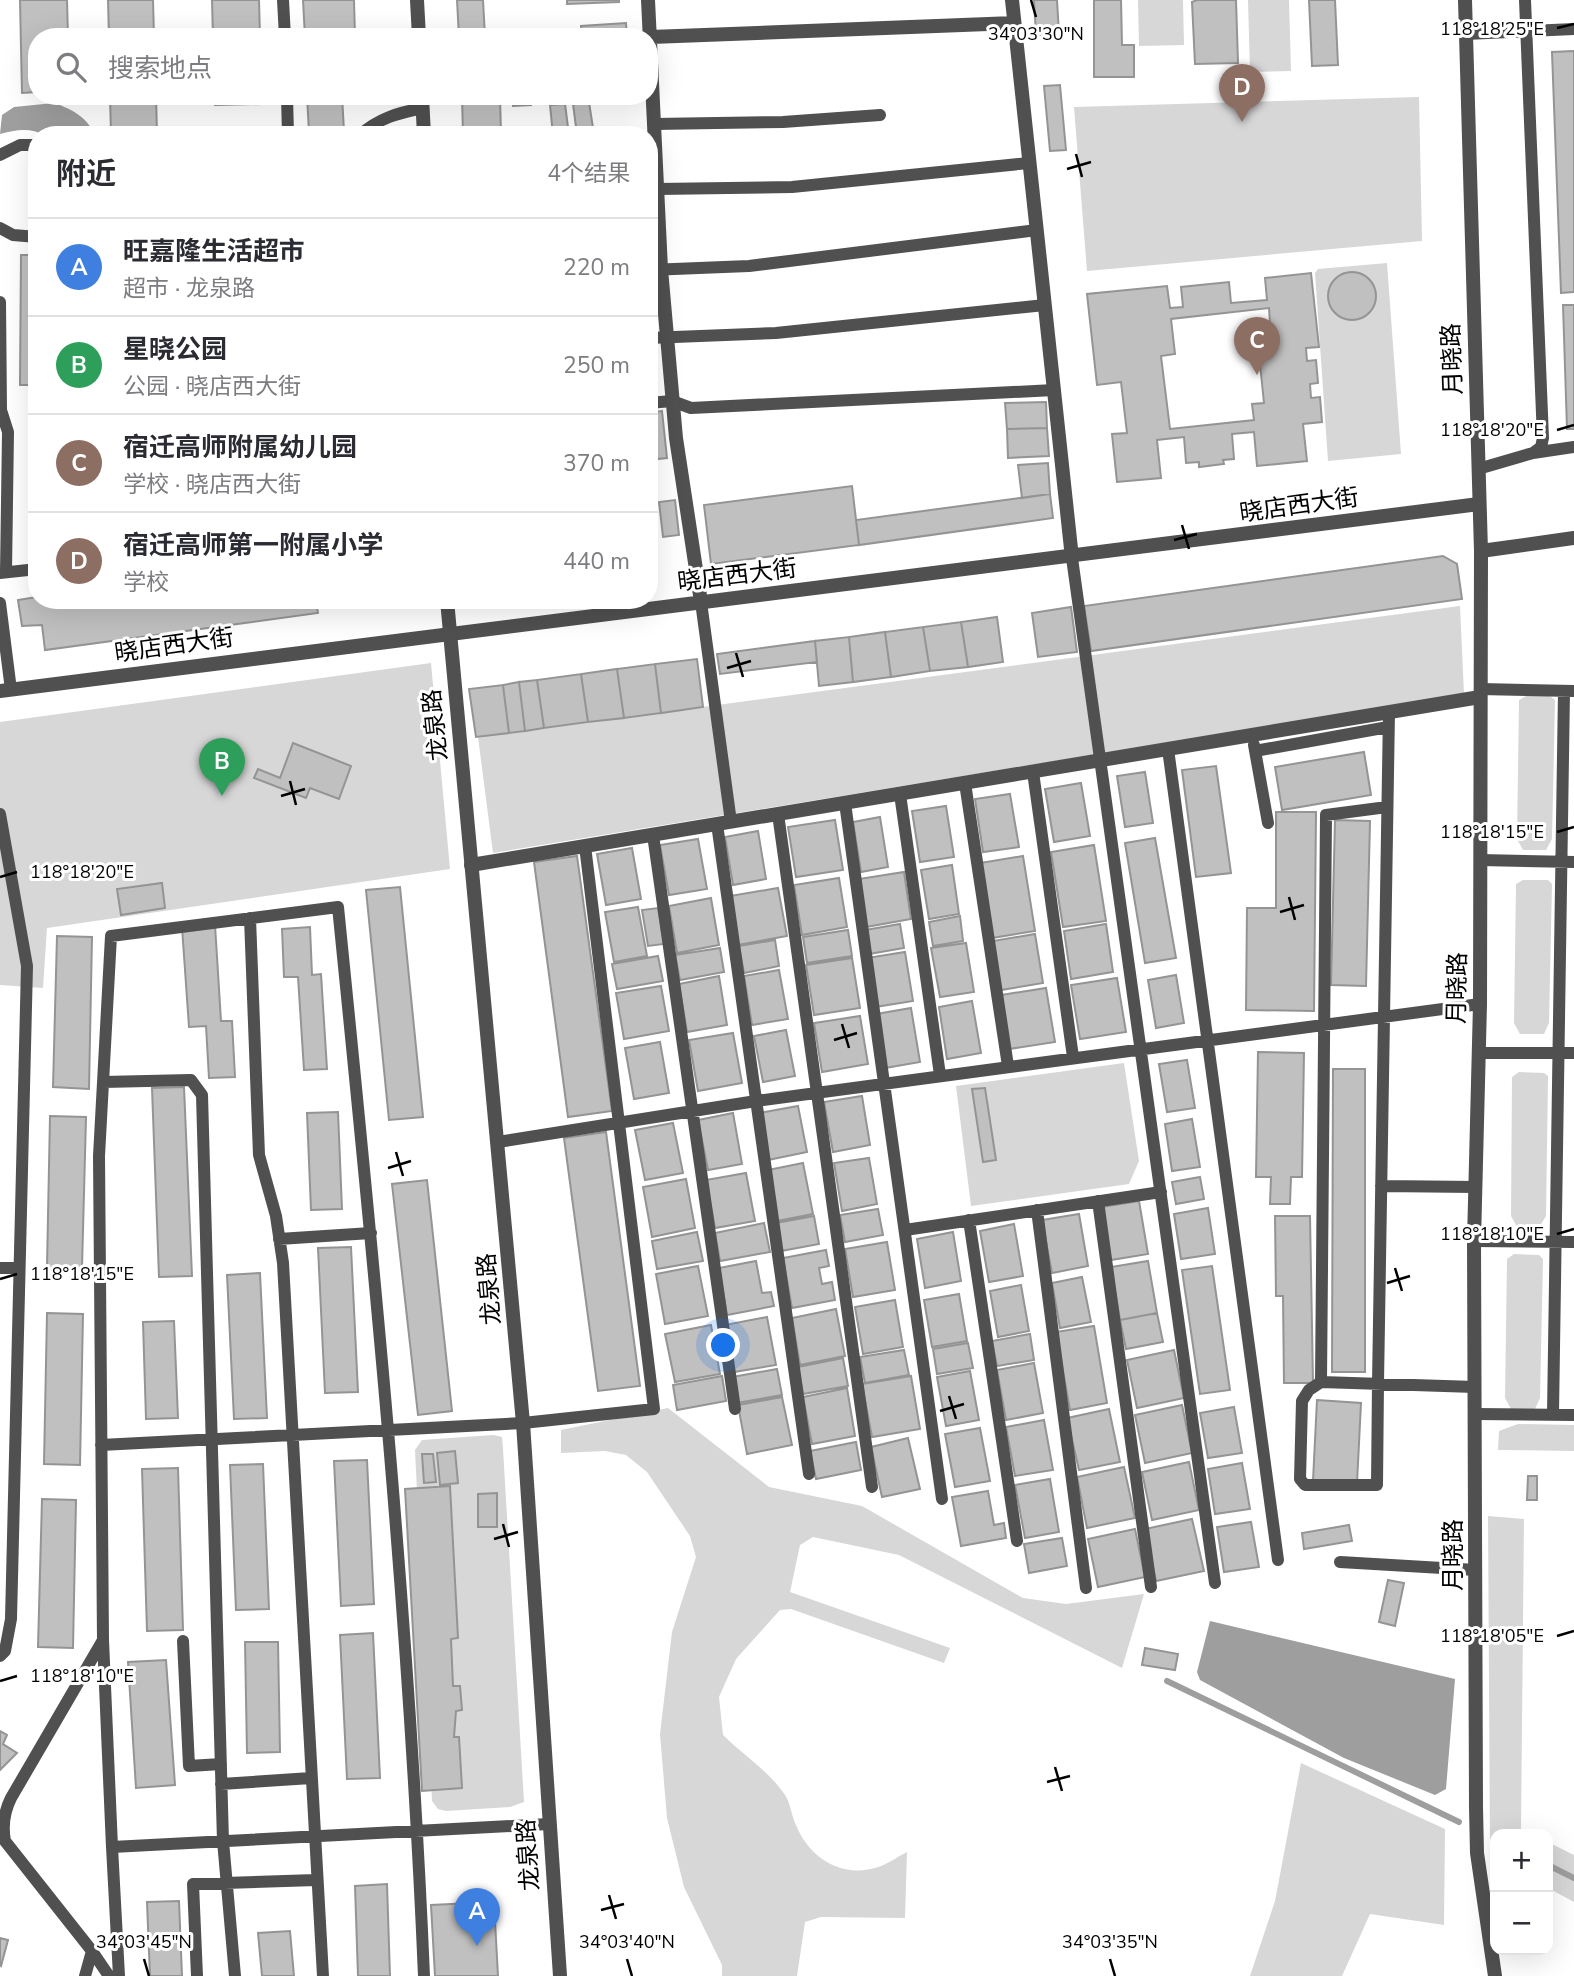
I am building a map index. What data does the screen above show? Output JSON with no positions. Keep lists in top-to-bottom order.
{
  "streets": {
    "street": ["月晓路", "晓店西大街", "龙泉路"]
  },
  "crossings": [
    ["月晓路", "晓店西大街"],
    ["晓店西大街", "龙泉路"]
  ],
  "page": {
    "search": "搜索地点",
    "pins": [
      "D",
      "C",
      "B",
      "A"
    ],
    "heading": ["附近", "4个结果"],
    "list": [
      {
        "mark": "A",
        "name": "旺嘉隆生活超市",
        "note": "超市 · 龙泉路",
        "value": "220 m"
      },
      {
        "mark": "B",
        "name": "星晓公园",
        "note": "公园 · 晓店西大街",
        "value": "250 m"
      },
      {
        "mark": "C",
        "name": "宿迁高师附属幼儿园",
        "note": "学校 · 晓店西大街",
        "value": "370 m"
      },
      {
        "mark": "D",
        "name": "宿迁高师第一附属小学",
        "note": "学校",
        "value": "440 m"
      }
    ],
    "map_buttons": ["+", "−"]
  },
  "coordinates": [
    "118°18'25\"E",
    "34°03'30\"N",
    "118°18'20\"E",
    "118°18'15\"E",
    "118°18'10\"E",
    "118°18'05\"E",
    "34°03'45\"N",
    "34°03'40\"N",
    "34°03'35\"N"
  ]
}
